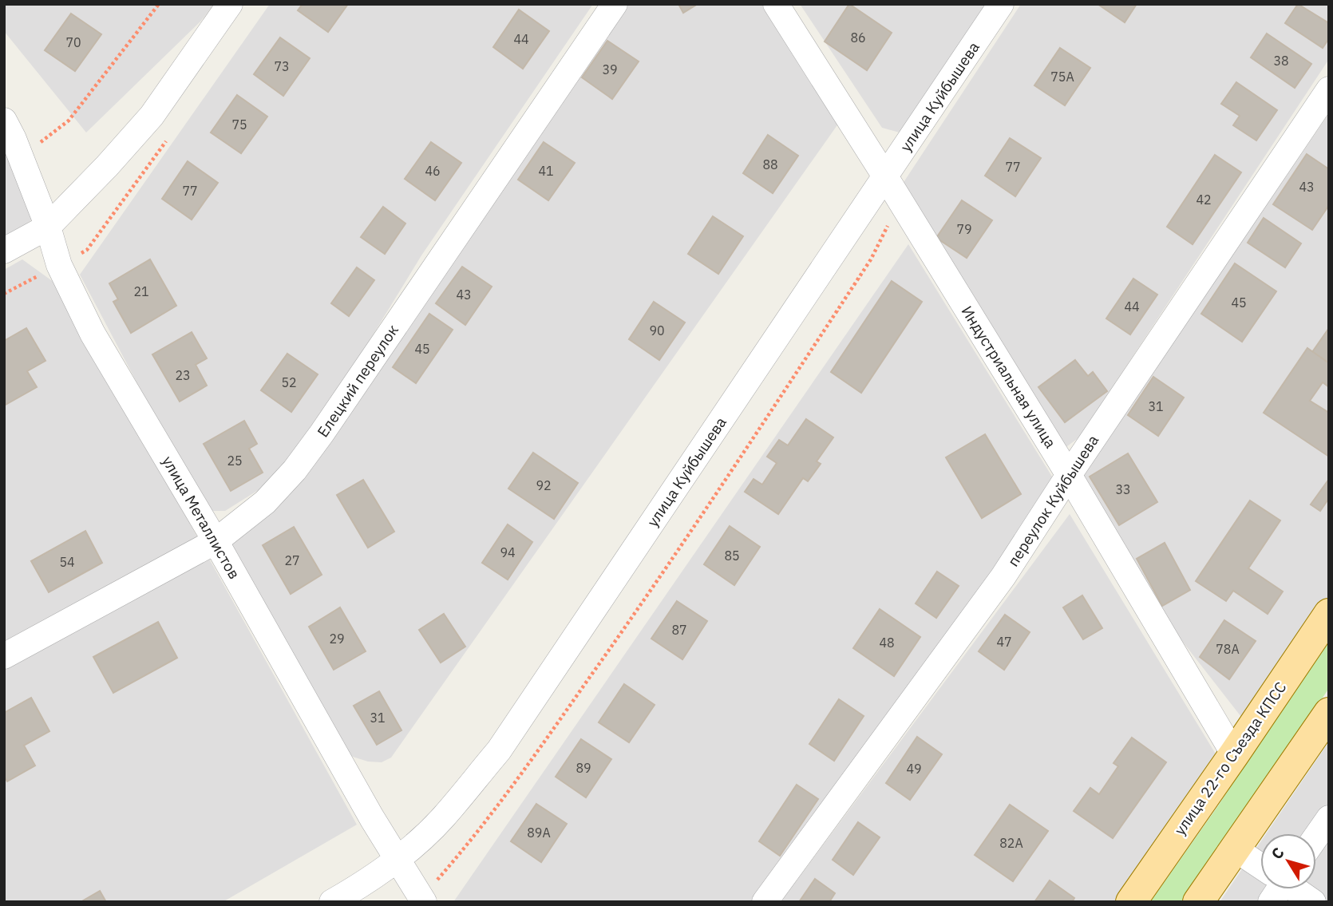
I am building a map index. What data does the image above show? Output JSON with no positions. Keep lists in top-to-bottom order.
{
  "streets": {
    "main road": ["улица 22-го Съезда КПСС"],
    "street": [
      "улица Куйбышева",
      "Индустриальная улица",
      "Елецкий переулок",
      "переулок Куйбышева",
      "улица Металлистов"
    ]
  },
  "crossings": [
    ["улица Куйбышева", "Индустриальная улица"],
    ["улица Куйбышева", "улица Металлистов"],
    ["Индустриальная улица", "переулок Куйбышева"],
    ["Индустриальная улица", "улица 22-го Съезда КПСС"],
    ["Елецкий переулок", "улица Металлистов"]
  ],
  "house_numbers": [
    "86",
    "44",
    "70",
    "38",
    "73",
    "39",
    "75А",
    "75",
    "88",
    "77",
    "46",
    "41",
    "43",
    "77",
    "42",
    "79",
    "21",
    "43",
    "45",
    "44",
    "90",
    "45",
    "23",
    "52",
    "31",
    "25",
    "92",
    "33",
    "94",
    "85",
    "27",
    "54",
    "87",
    "29",
    "47",
    "48",
    "78А",
    "31",
    "89",
    "49",
    "89А",
    "82А"
  ],
  "north": "top left"
}
